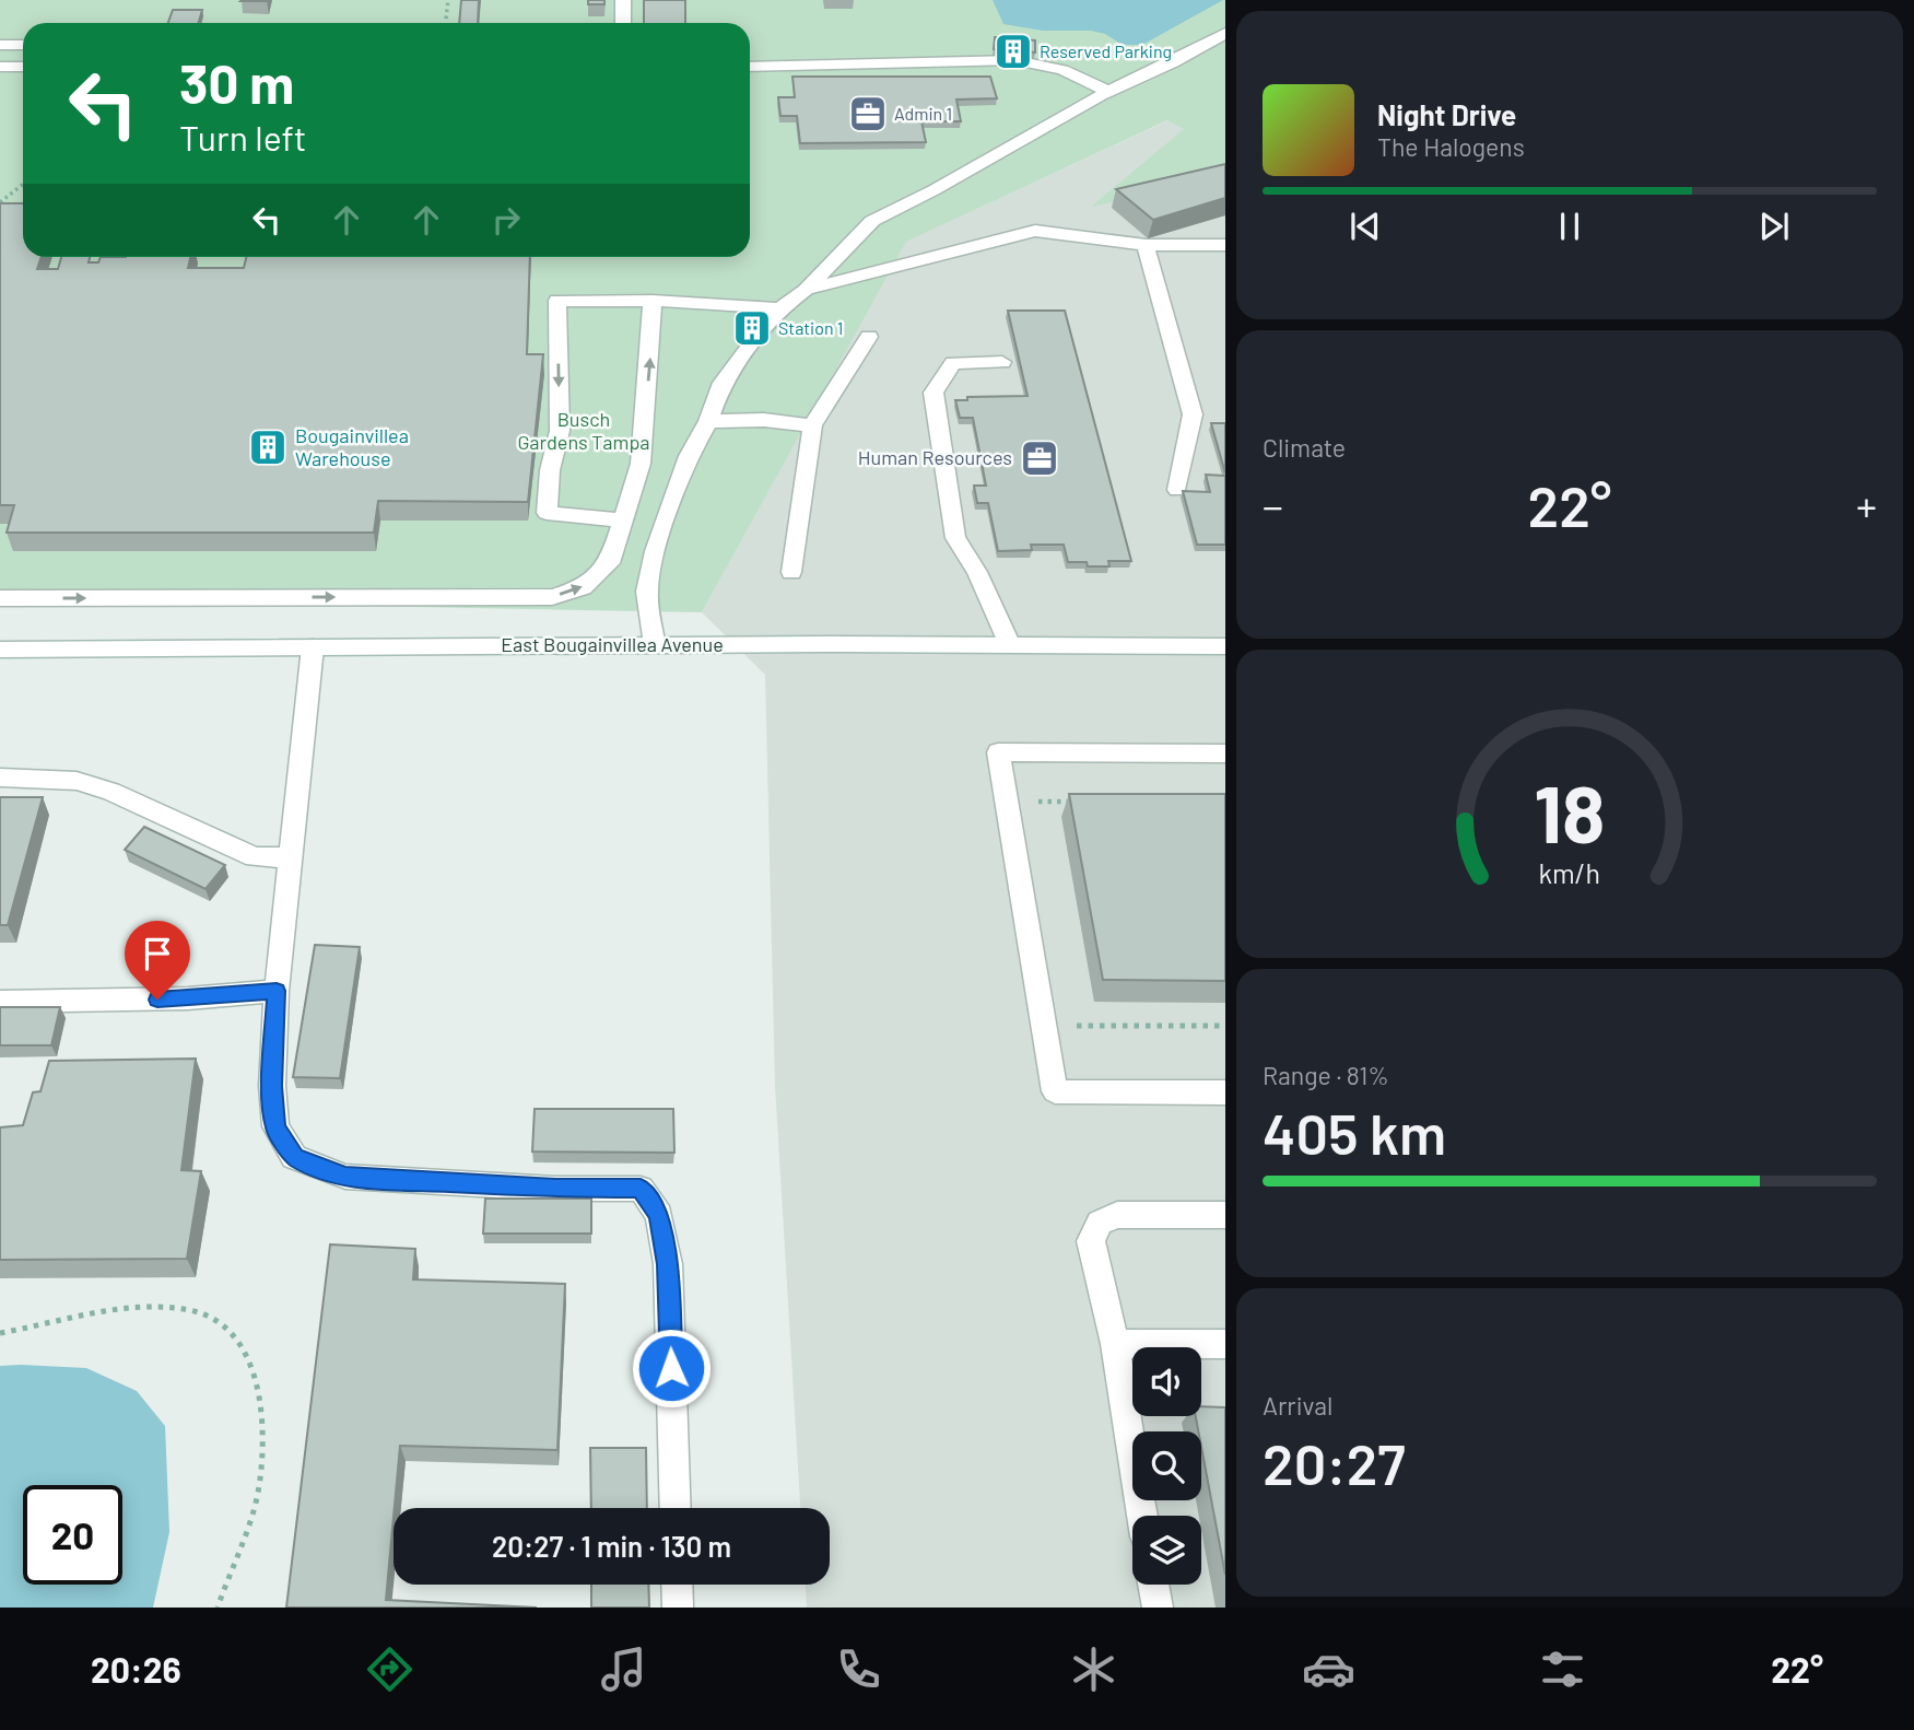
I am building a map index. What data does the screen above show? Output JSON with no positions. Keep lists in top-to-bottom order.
{
  "streets": {
    "street": ["East Bougainvillea Avenue"]
  },
  "parks": ["Busch Gardens Tampa"],
  "places": {
    "building": ["Reserved Parking", "Station 1", "Bougainvillea Warehouse"],
    "office": ["Admin 1", "Human Resources"]
  },
  "page": {
    "turn": ["30 m", "Turn left"],
    "song": ["Night Drive", "The Halogens"],
    "tile": [
      "Climate",
      ["Range · 81%", "405 km"],
      ["Arrival", "20:27"]
    ],
    "heat": ["−", "22°", "+"],
    "limit": "20",
    "trip": "20:27 · 1 min · 130 m",
    "tabs": ["20:26", "22°"],
    "gauge": ["18", "km/h"]
  }
}
